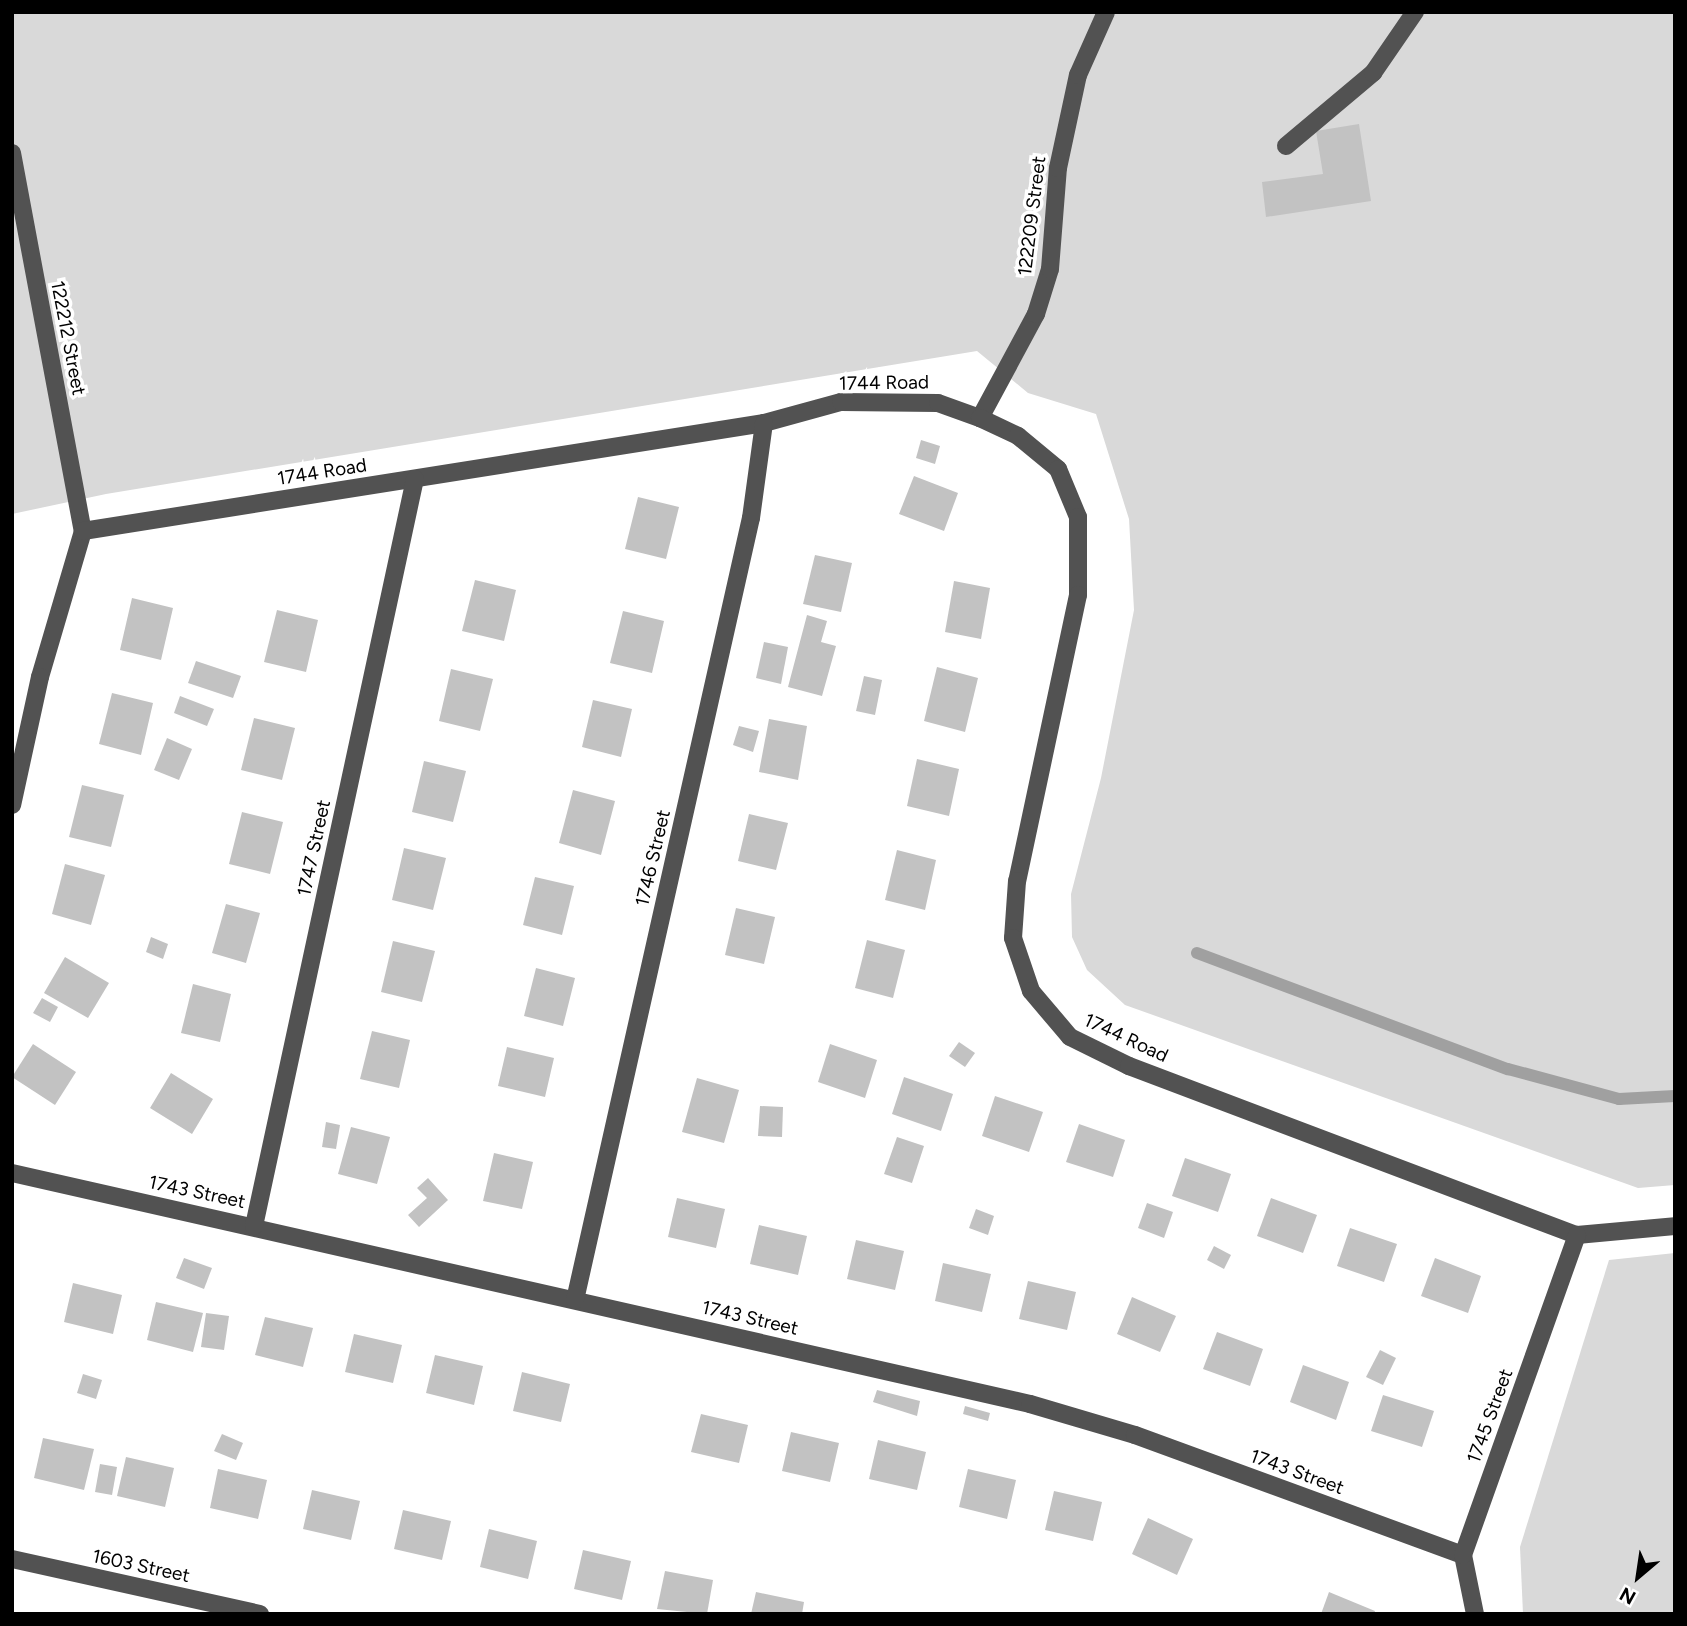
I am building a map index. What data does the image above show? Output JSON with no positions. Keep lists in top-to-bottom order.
{
  "streets": {
    "street": [
      "122209 Street",
      "122212 Street",
      "1744 Road",
      "1747 Street",
      "1746 Street",
      "1743 Street",
      "1745 Street",
      "1603 Street"
    ]
  },
  "crossings": [
    ["122209 Street", "1744 Road"],
    ["122212 Street", "1744 Road"],
    ["1744 Road", "1747 Street"],
    ["1744 Road", "1746 Street"],
    ["1744 Road", "1745 Street"],
    ["1747 Street", "1743 Street"],
    ["1746 Street", "1743 Street"],
    ["1743 Street", "1745 Street"]
  ],
  "north": "bottom left"
}
